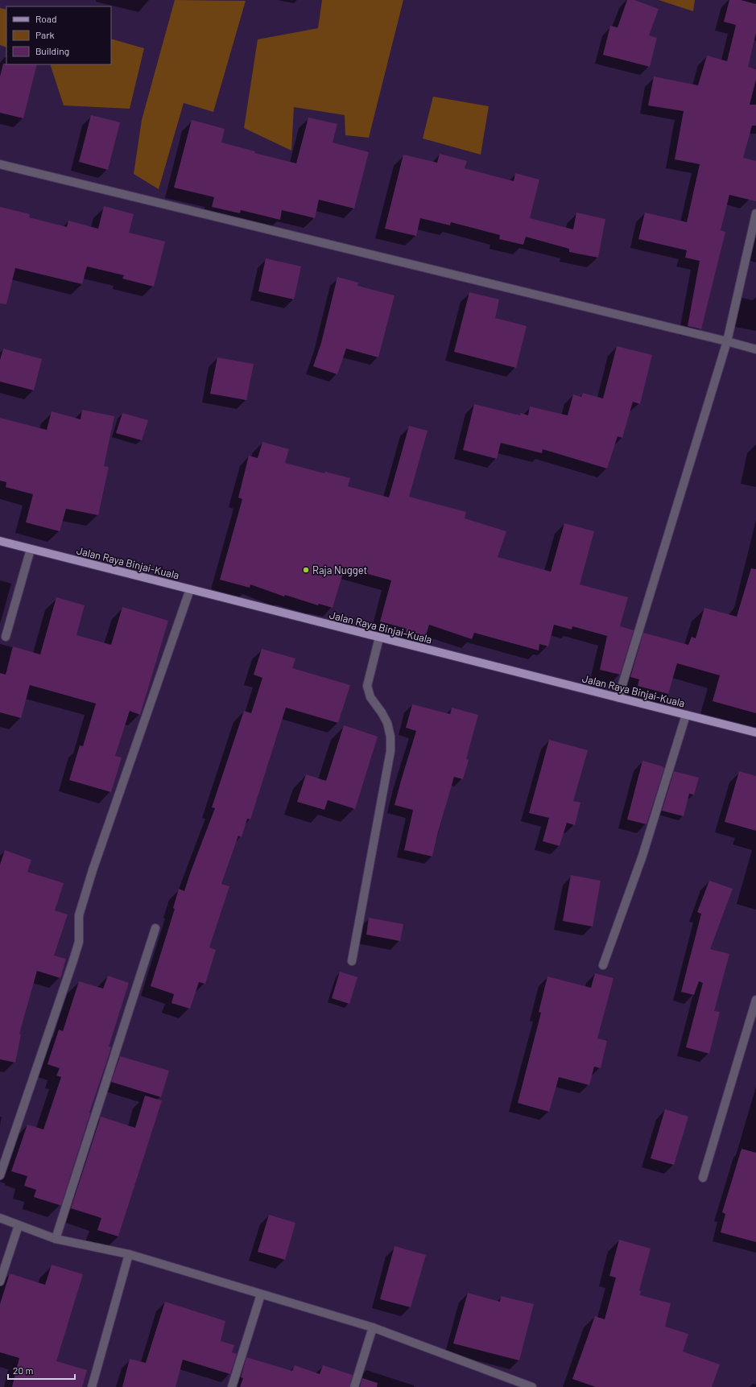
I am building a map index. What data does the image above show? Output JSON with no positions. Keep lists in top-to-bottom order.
{
  "streets": {
    "main road": ["Jalan Raya Binjai-Kuala"]
  },
  "places": ["Raja Nugget"],
  "legend": ["Road", "Park", "Building"],
  "scale_bar": "20 m"
}
